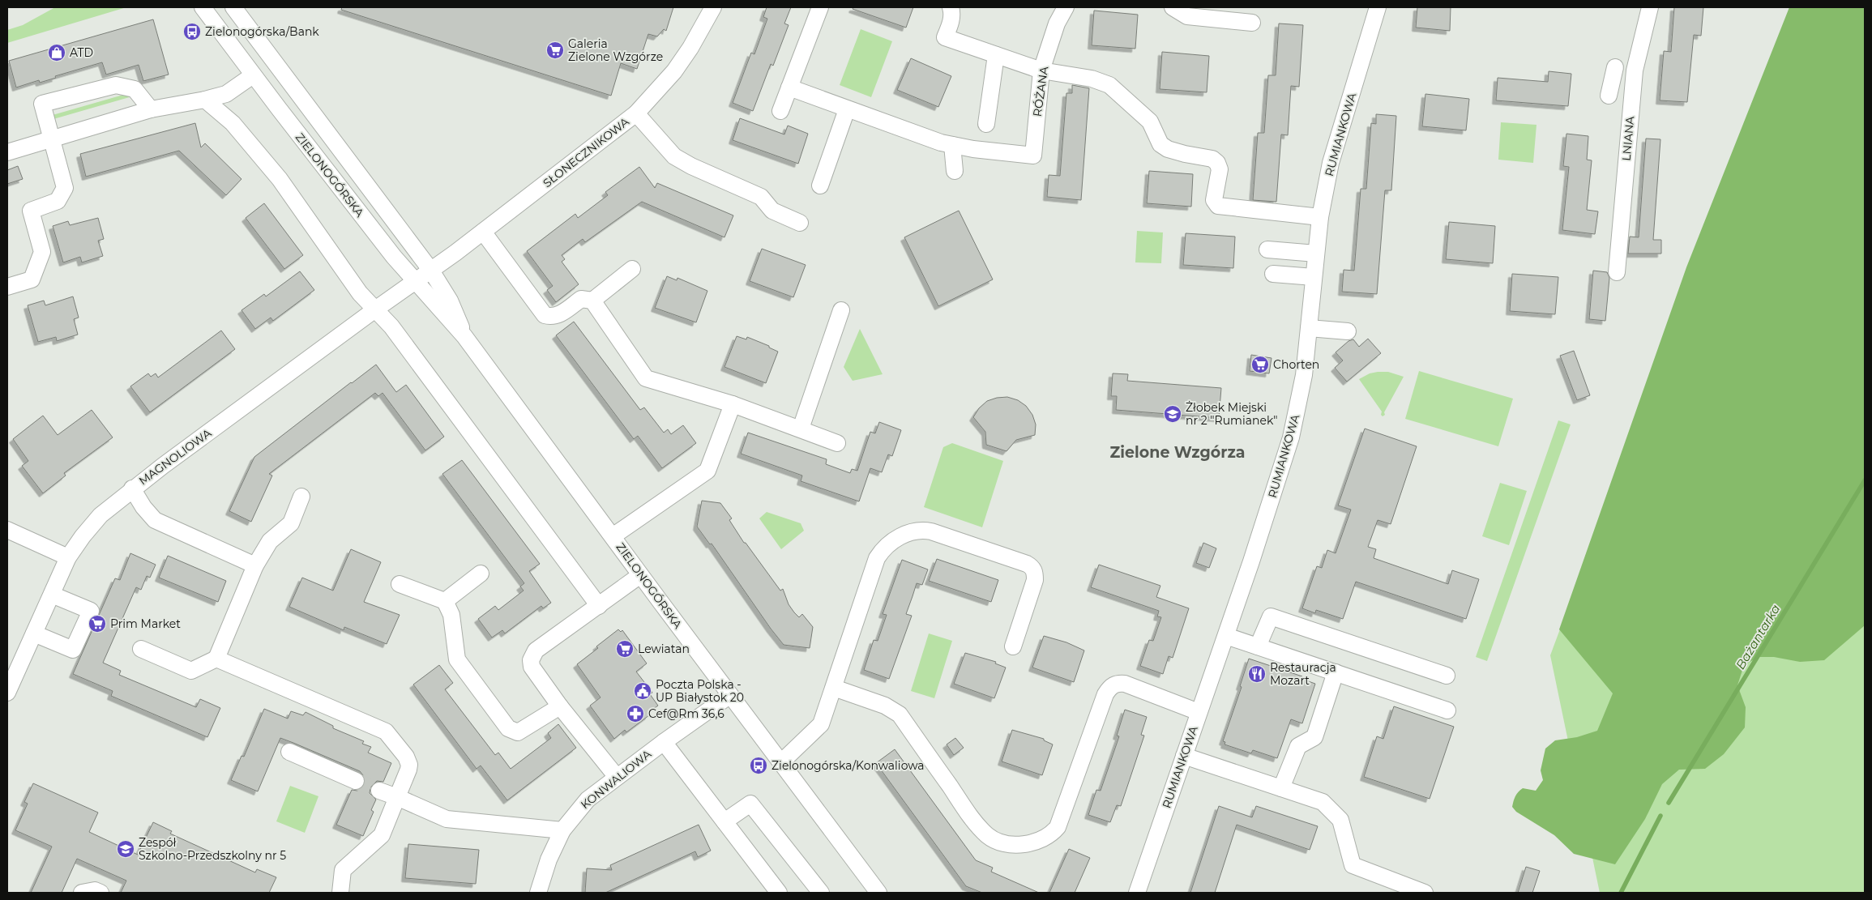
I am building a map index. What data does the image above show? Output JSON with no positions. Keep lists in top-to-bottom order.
{
  "streets": {
    "street": [
      "RÓŻANA",
      "RUMIANKOWA",
      "LNIANA",
      "SŁONECZNIKOWA",
      "ZIELONOGÓRSKA",
      "MAGNOLIOWA",
      "KONWALIOWA"
    ]
  },
  "crossings": [
    ["SŁONECZNIKOWA", "ZIELONOGÓRSKA"],
    ["SŁONECZNIKOWA", "MAGNOLIOWA"],
    ["ZIELONOGÓRSKA", "MAGNOLIOWA"],
    ["ZIELONOGÓRSKA", "KONWALIOWA"]
  ],
  "districts": ["Zielone Wzgórza"],
  "water": ["Bażantarka"],
  "places": {
    "bus stop": ["Zielonogórska/Bank", "Zielonogórska/Konwaliowa"],
    "supermarket": [
      "Galeria Zielone Wzgórze",
      "Chorten",
      "Prim Market",
      "Lewiatan"
    ],
    "shop": ["ATD"],
    "school or university": ["Żłobek Miejski nr 2 \"Rumianek\"", "Zespół Szkolno-Przedszkolny nr 5"],
    "restaurant": ["Restauracja Mozart"],
    "public building": ["Poczta Polska - UP Białystok 20"],
    "pharmacy": ["Cef@Rm 36,6"]
  }
}
